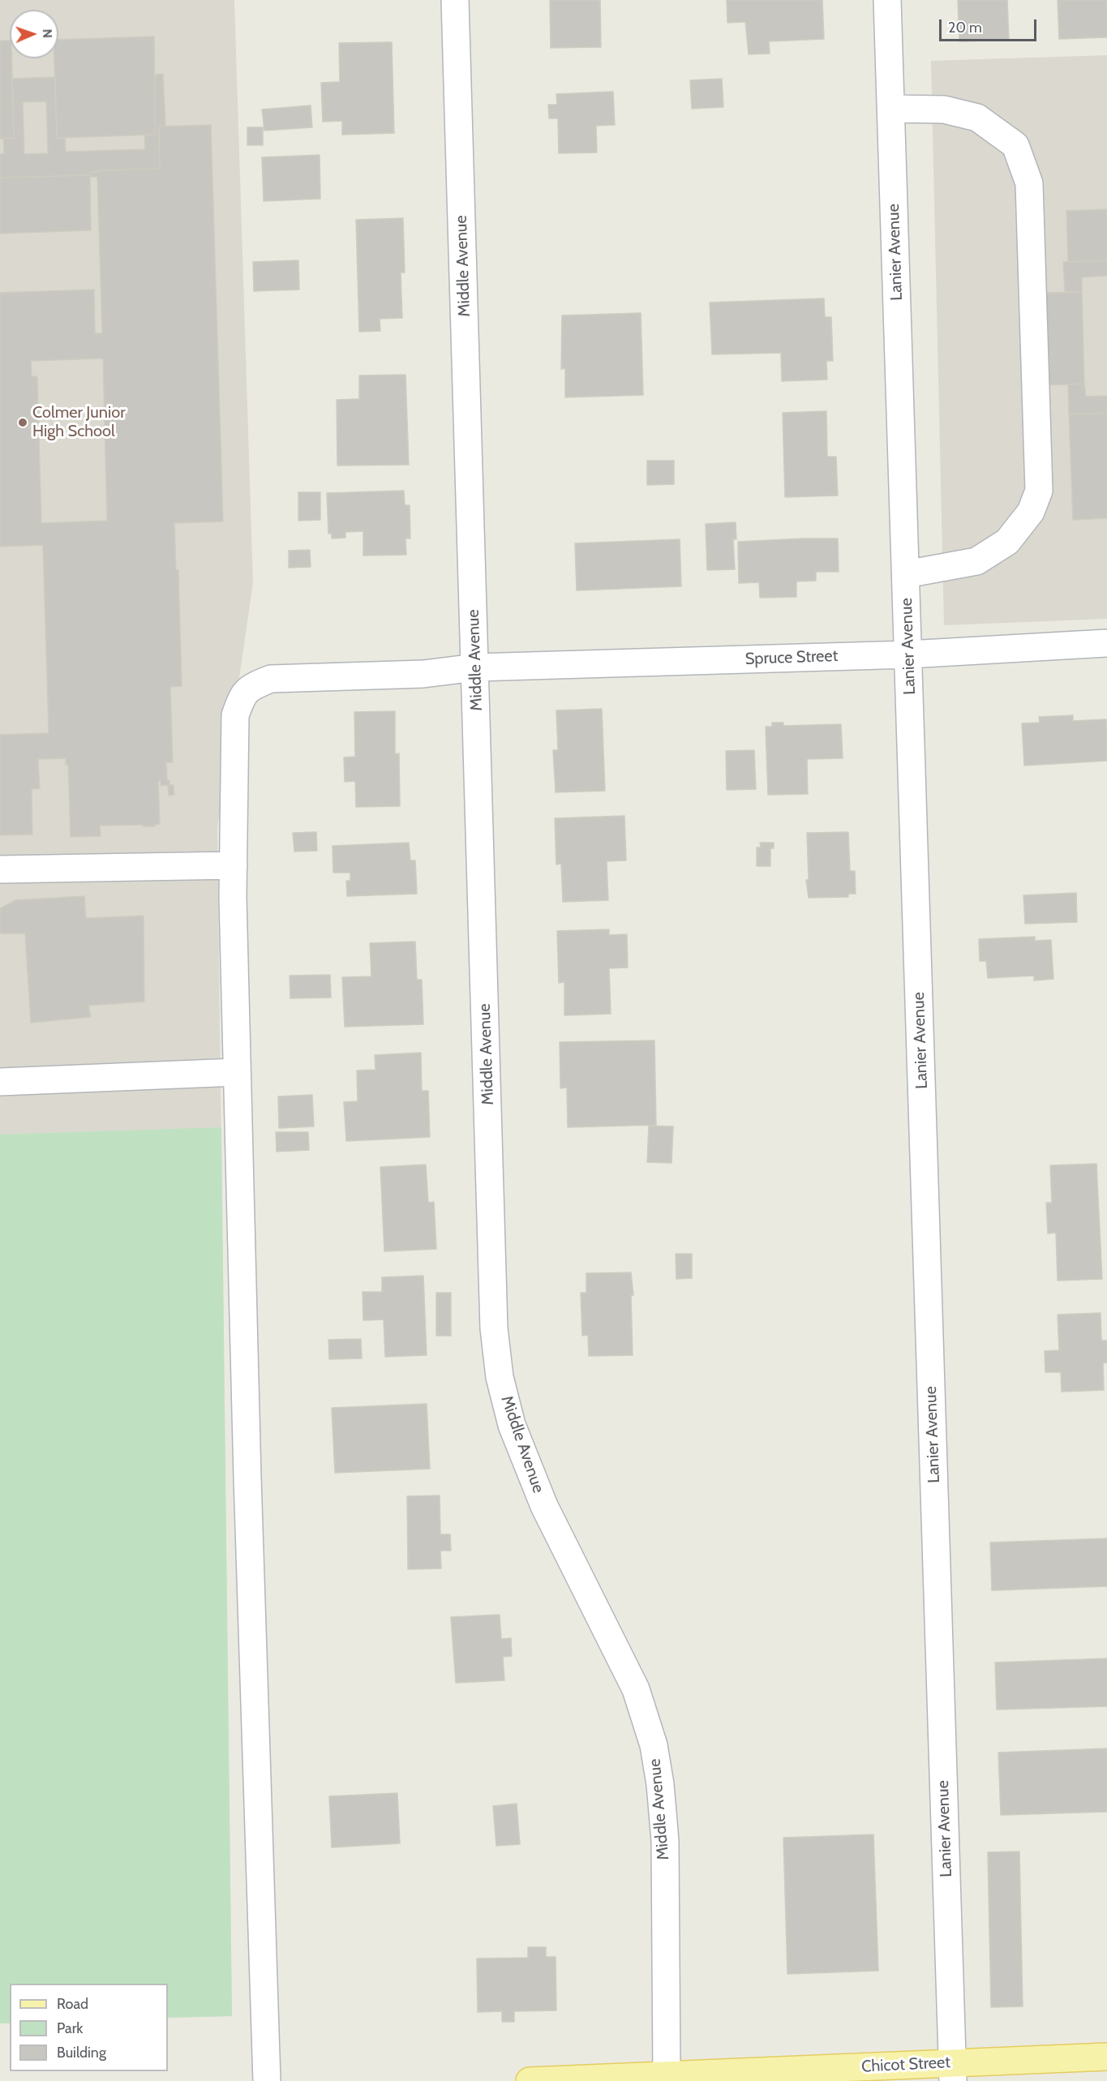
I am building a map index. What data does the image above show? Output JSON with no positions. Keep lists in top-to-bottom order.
{
  "streets": {
    "main road": ["Chicot Street"],
    "street": ["Lanier Avenue", "Middle Avenue", "Spruce Street"]
  },
  "crossings": [
    ["Lanier Avenue", "Spruce Street"],
    ["Lanier Avenue", "Chicot Street"],
    ["Middle Avenue", "Spruce Street"],
    ["Middle Avenue", "Chicot Street"]
  ],
  "places": ["Colmer Junior High School"],
  "legend": ["Road", "Park", "Building"],
  "scale_bar": "20 m",
  "north": "right"
}
